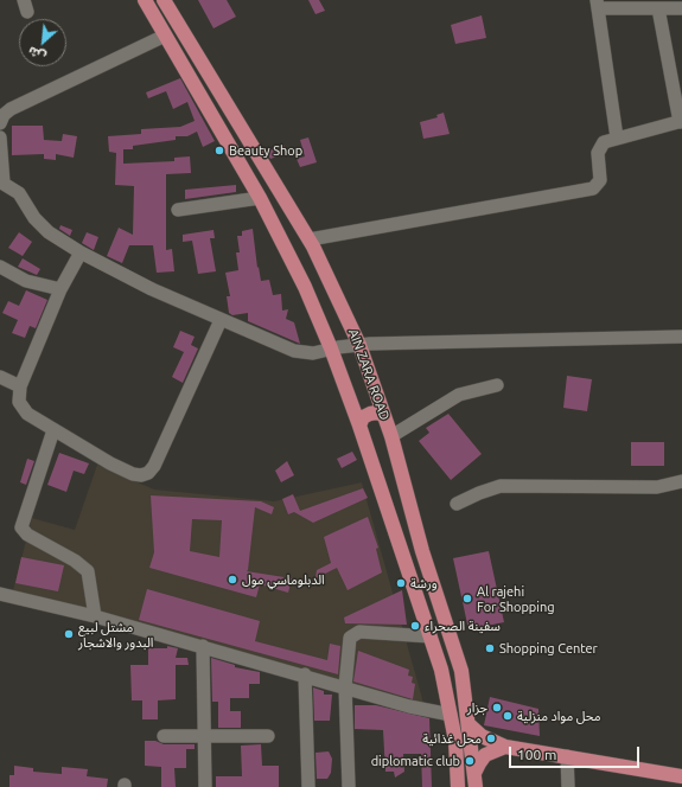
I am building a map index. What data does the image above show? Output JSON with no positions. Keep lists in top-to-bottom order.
{
  "streets": {
    "main road": ["AIN ZARA ROAD"]
  },
  "places": [
    "Beauty Shop",
    "الدبلوماسي مول",
    "ورشة",
    "Al rajehi For Shopping",
    "سفينة الصحراء",
    "مشتل لبيع البدور والاشجار",
    "Shopping Center",
    "جزار",
    "محل مواد منزلية",
    "محل غذائية",
    "diplomatic club"
  ],
  "scale_bar": "100 m",
  "north": "bottom left"
}
